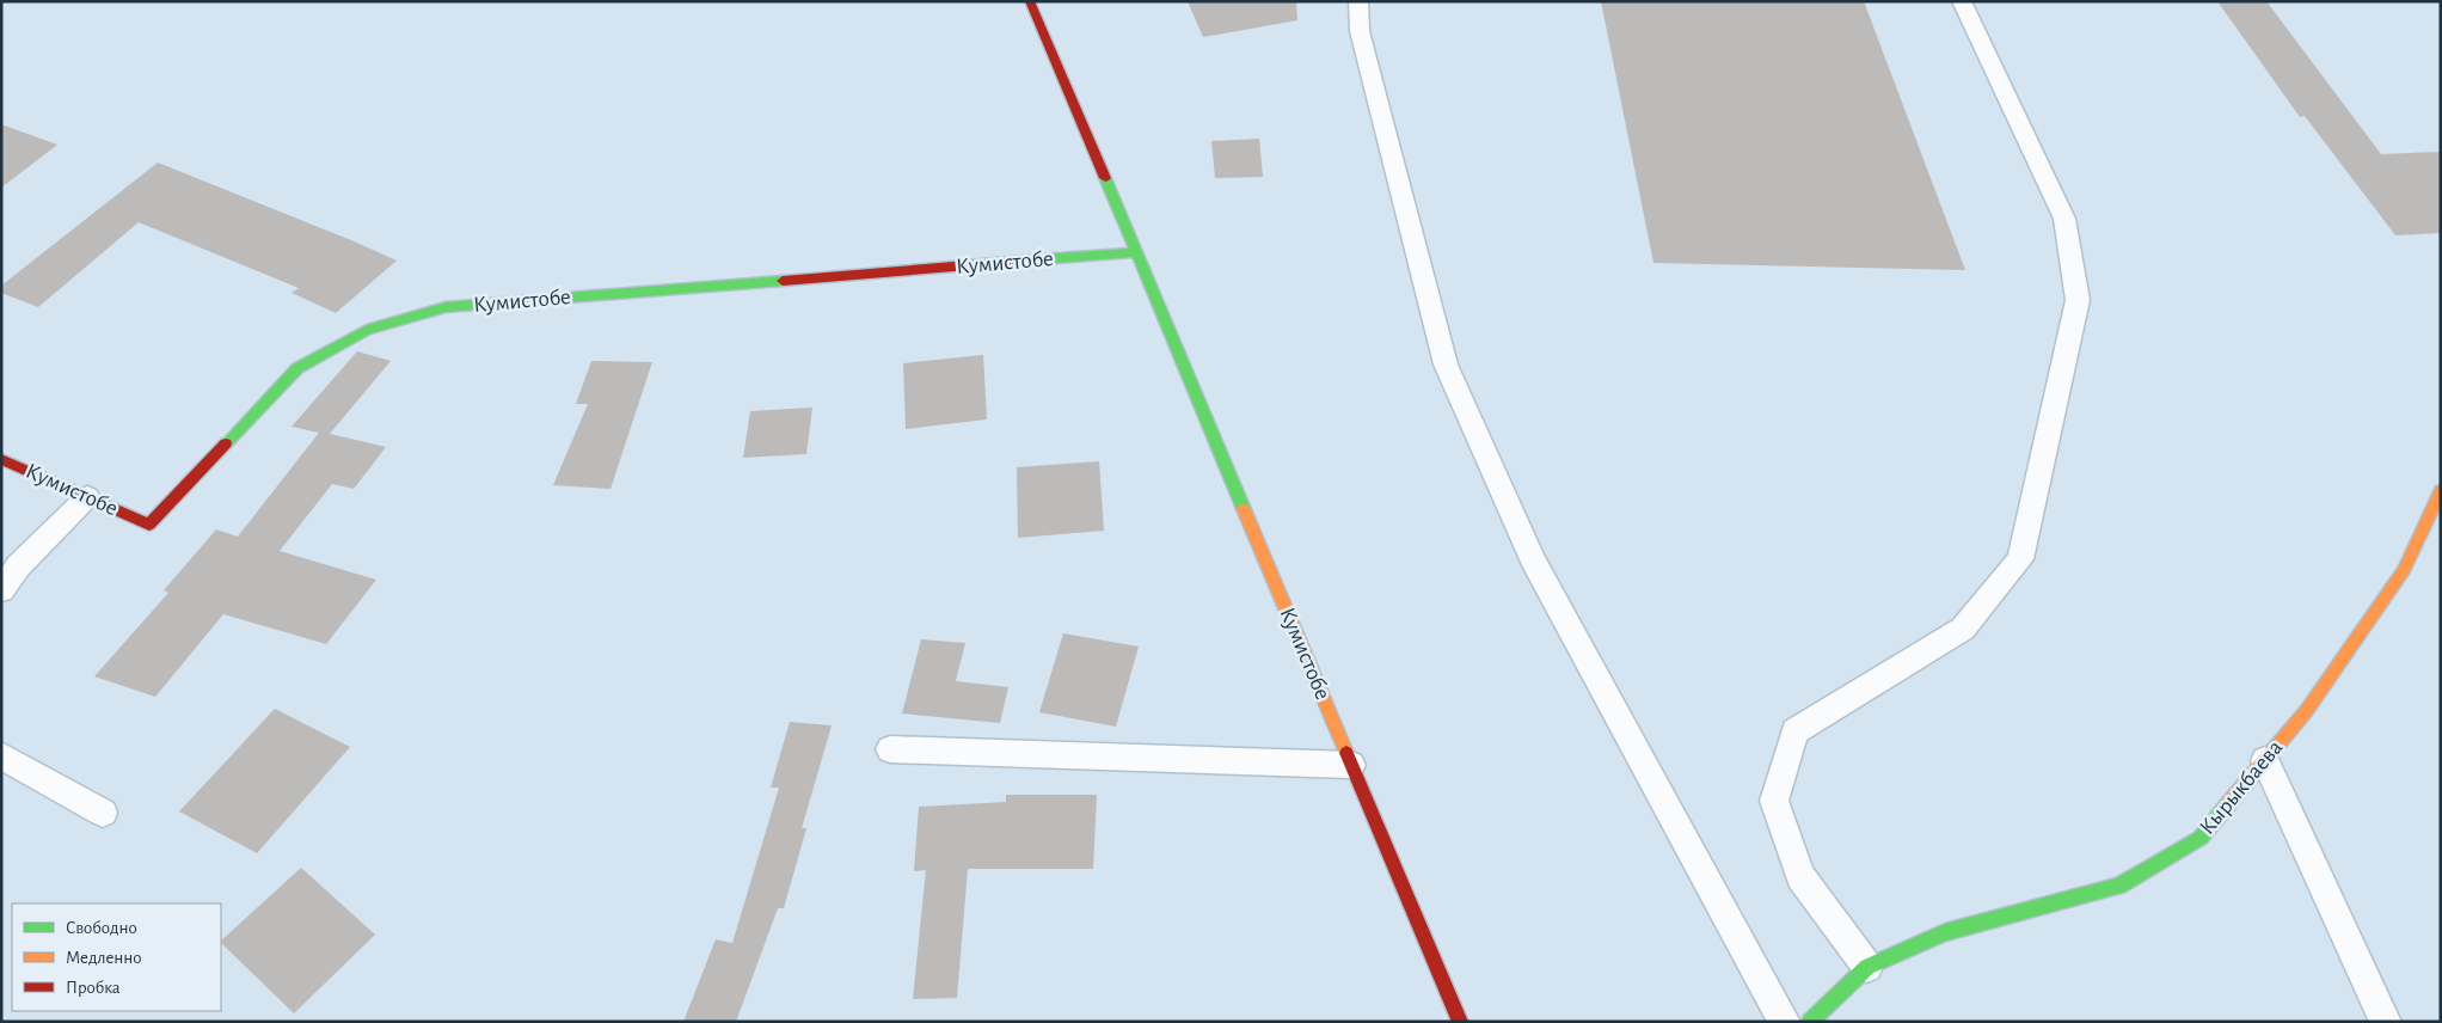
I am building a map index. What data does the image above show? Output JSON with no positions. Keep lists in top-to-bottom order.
{
  "streets": {
    "street": ["Кумистобе", "Кырыкбаева"]
  },
  "legend": ["Свободно", "Медленно", "Пробка"]
}
